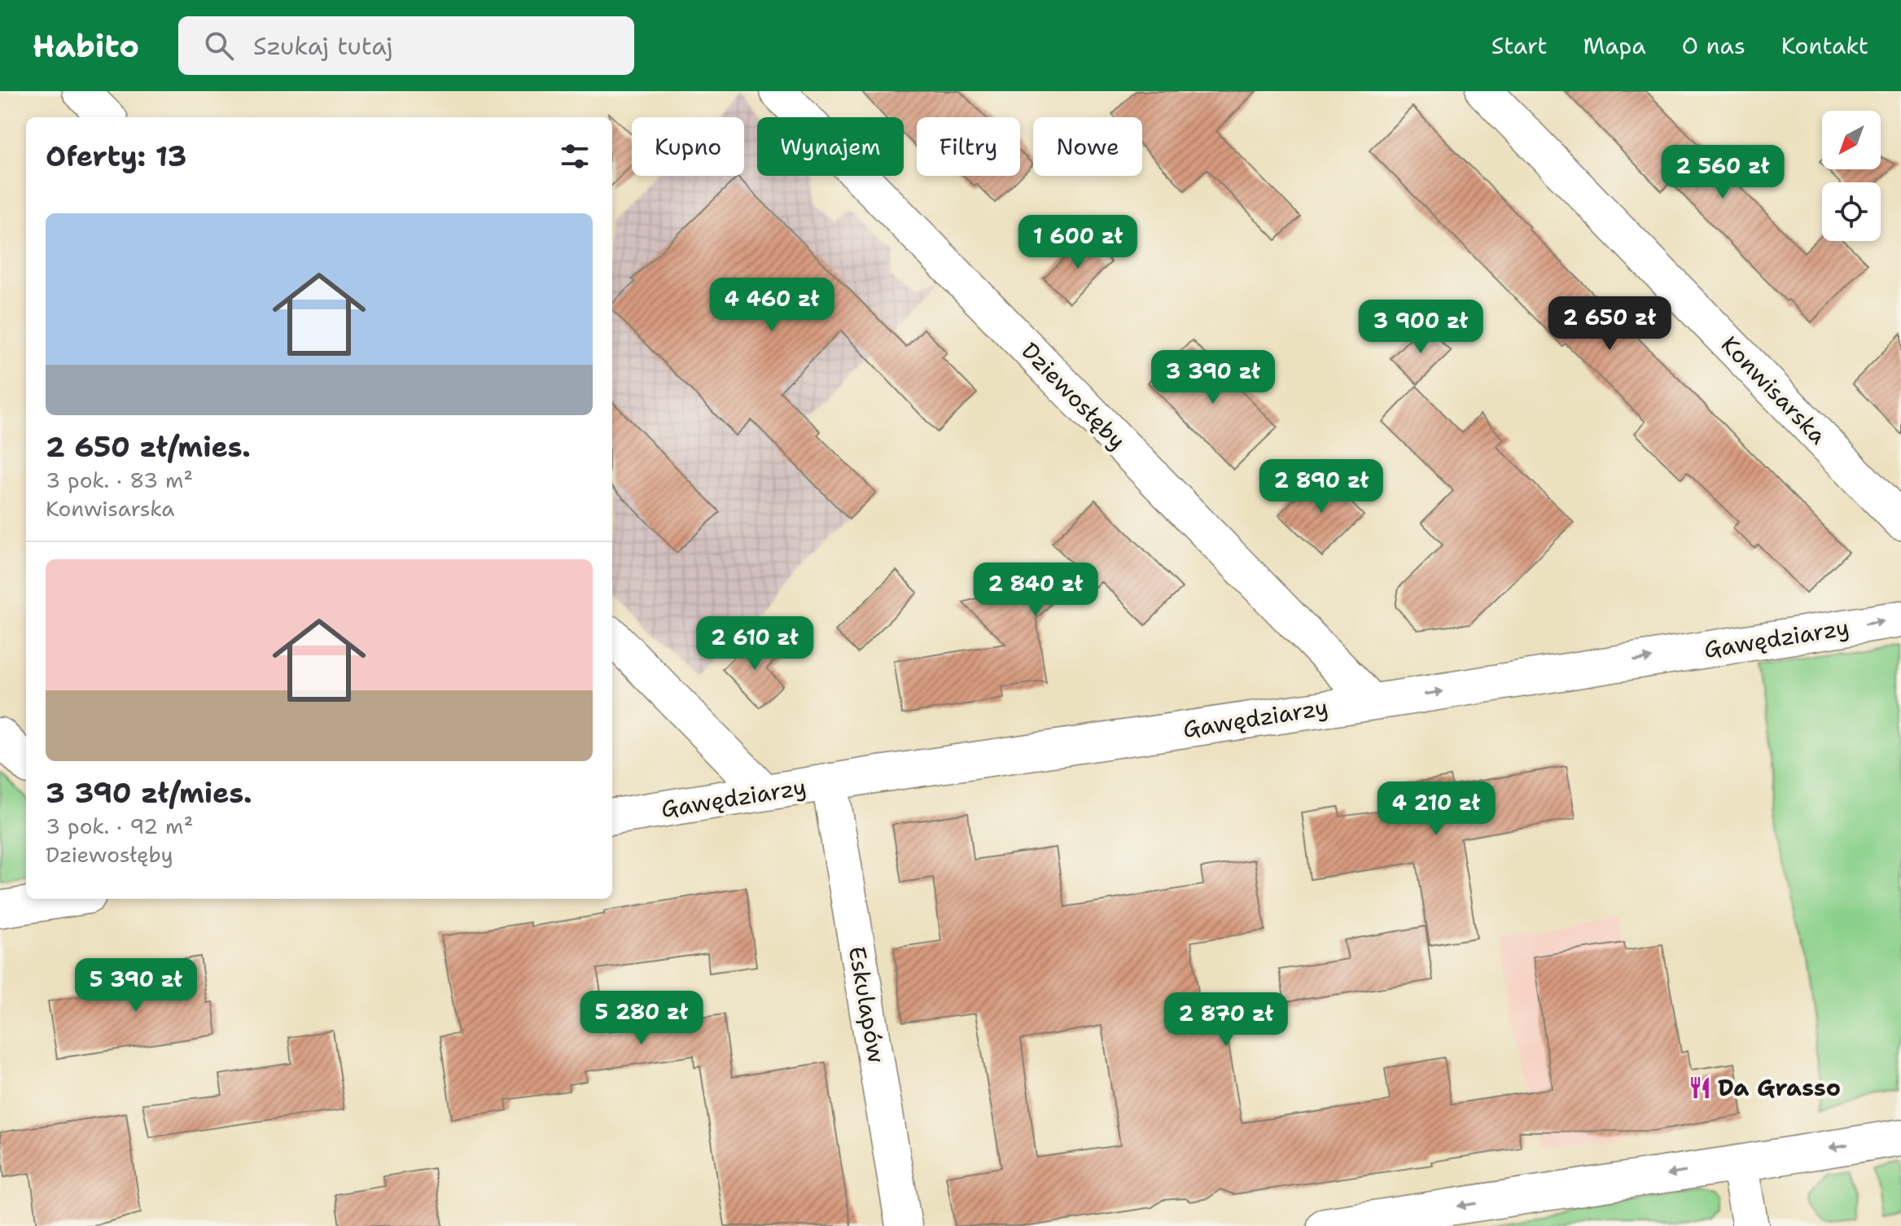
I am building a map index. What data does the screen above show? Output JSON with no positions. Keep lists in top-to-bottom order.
{
  "streets": {
    "street": [
      "Konwisarska",
      "Dziewosłęby",
      "Gawędziarzy",
      "Eskulapów"
    ]
  },
  "crossings": [
    ["Dziewosłęby", "Gawędziarzy"],
    ["Gawędziarzy", "Eskulapów"]
  ],
  "one_way": ["Gawędziarzy"],
  "places": {
    "restaurant": ["Da Grasso"]
  },
  "north": "bottom left",
  "page": {
    "header": "Habito",
    "search": "Szukaj tutaj",
    "nav": [
      "Start",
      "Mapa",
      "O nas",
      "Kontakt"
    ],
    "chip": [
      "Kupno",
      "Wynajem",
      "Filtry",
      "Nowe"
    ],
    "heading": "Oferty: 13",
    "price": [
      "2 560 zł",
      "1 600 zł",
      "4 460 zł",
      "2 650 zł",
      "3 900 zł",
      "3 390 zł",
      "2 890 zł",
      "2 840 zł",
      "2 610 zł",
      "4 210 zł",
      "5 390 zł",
      "5 280 zł",
      "2 870 zł"
    ],
    "list": [
      {
        "name": "2 650 zł/mies.",
        "note": "3 pok. · 83 m² · Konwisarska"
      },
      {
        "name": "3 390 zł/mies.",
        "note": "3 pok. · 92 m² · Dziewosłęby"
      }
    ]
  }
}
